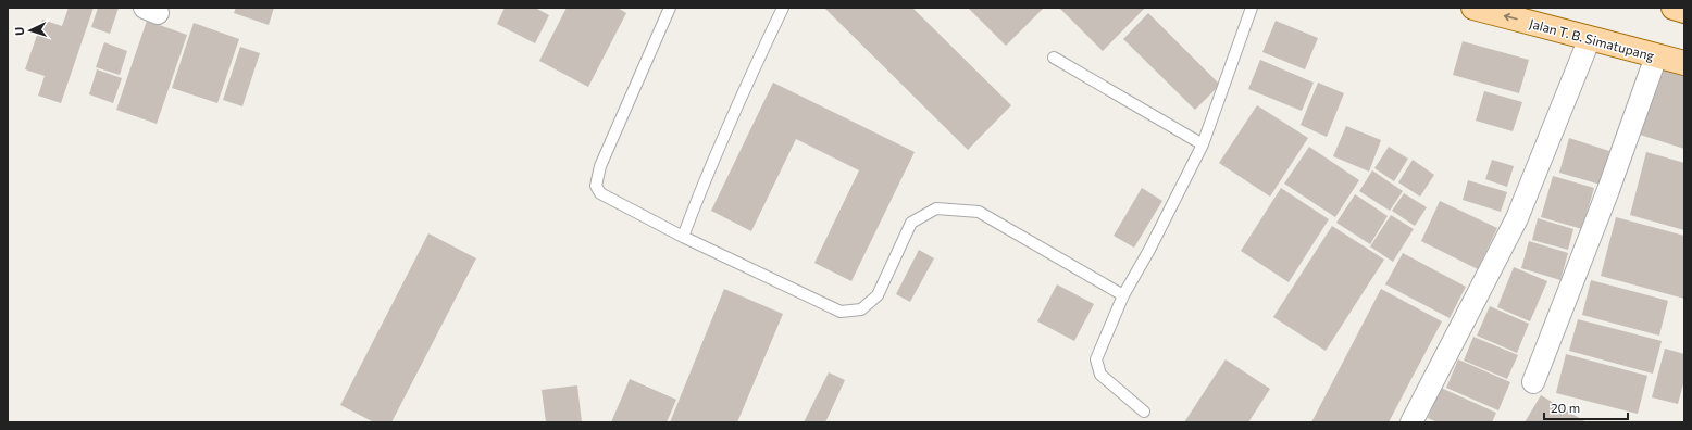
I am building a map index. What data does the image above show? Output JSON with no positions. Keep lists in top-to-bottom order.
{
  "streets": {
    "main road": ["Jalan T. B. Simatupang"]
  },
  "one_way": ["Jalan T. B. Simatupang"],
  "scale_bar": "20 m",
  "north": "left"
}
